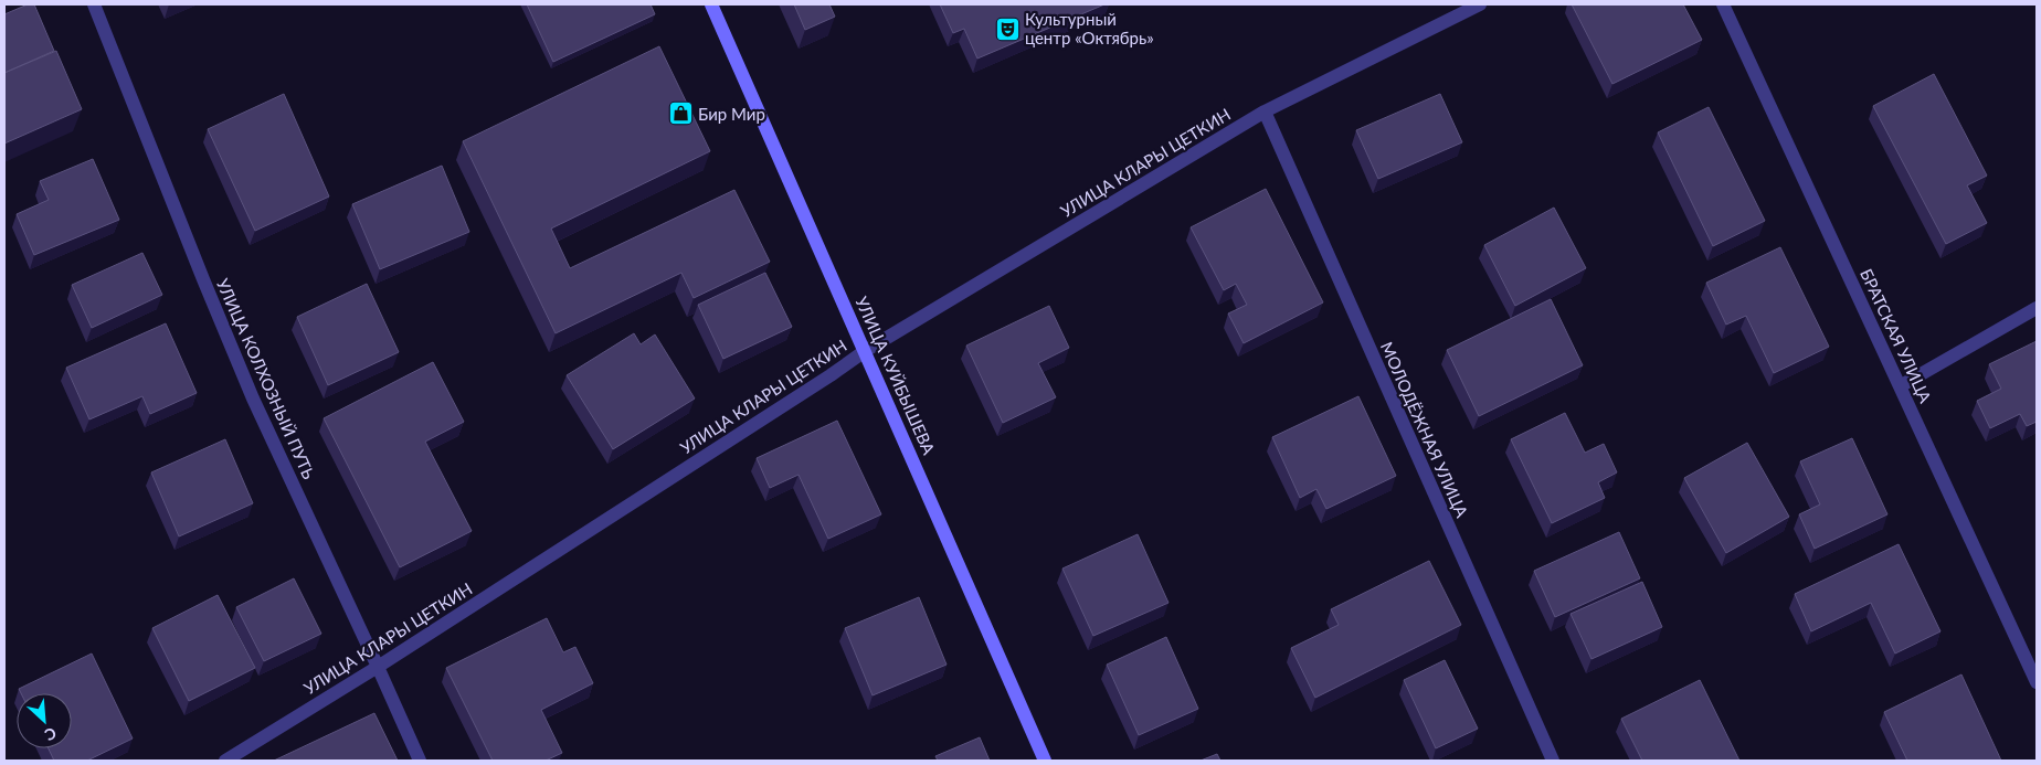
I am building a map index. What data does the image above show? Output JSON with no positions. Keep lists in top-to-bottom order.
{
  "streets": {
    "main road": ["УЛИЦА КУЙБЫШЕВА"],
    "street": [
      "УЛИЦА КЛАРЫ ЦЕТКИН",
      "БРАТСКАЯ УЛИЦА",
      "УЛИЦА КОЛХОЗНЫЙ ПУТЬ",
      "МОЛОДЁЖНАЯ УЛИЦА"
    ]
  },
  "crossings": [
    ["УЛИЦА КЛАРЫ ЦЕТКИН", "УЛИЦА КУЙБЫШЕВА"],
    ["УЛИЦА КЛАРЫ ЦЕТКИН", "УЛИЦА КОЛХОЗНЫЙ ПУТЬ"],
    ["УЛИЦА КЛАРЫ ЦЕТКИН", "МОЛОДЁЖНАЯ УЛИЦА"]
  ],
  "places": {
    "theatre": ["Культурный центр «Октябрь»"],
    "shop": ["Бир Мир"]
  },
  "north": "bottom right"
}
